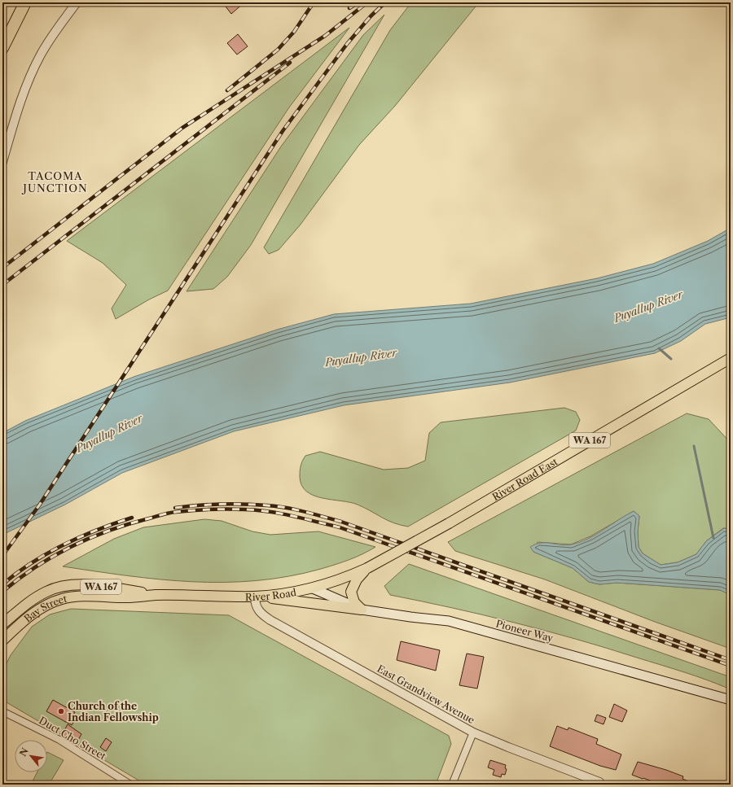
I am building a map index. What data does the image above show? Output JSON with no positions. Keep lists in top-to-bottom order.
{
  "streets": {
    "main road": [
      "WA 167",
      "River Road East",
      "River Road",
      "Bay Street",
      "Pioneer Way"
    ],
    "street": ["East Grandview Avenue", "Duct Cho Street"]
  },
  "crossings": [
    ["River Road East", "River Road"],
    ["River Road East", "Pioneer Way"],
    ["River Road", "Bay Street"],
    ["River Road", "Pioneer Way"],
    ["River Road", "East Grandview Avenue"]
  ],
  "districts": ["TACOMA JUNCTION"],
  "water": ["Puyallup River"],
  "places": ["Church of the Indian Fellowship"],
  "north": "top left"
}
